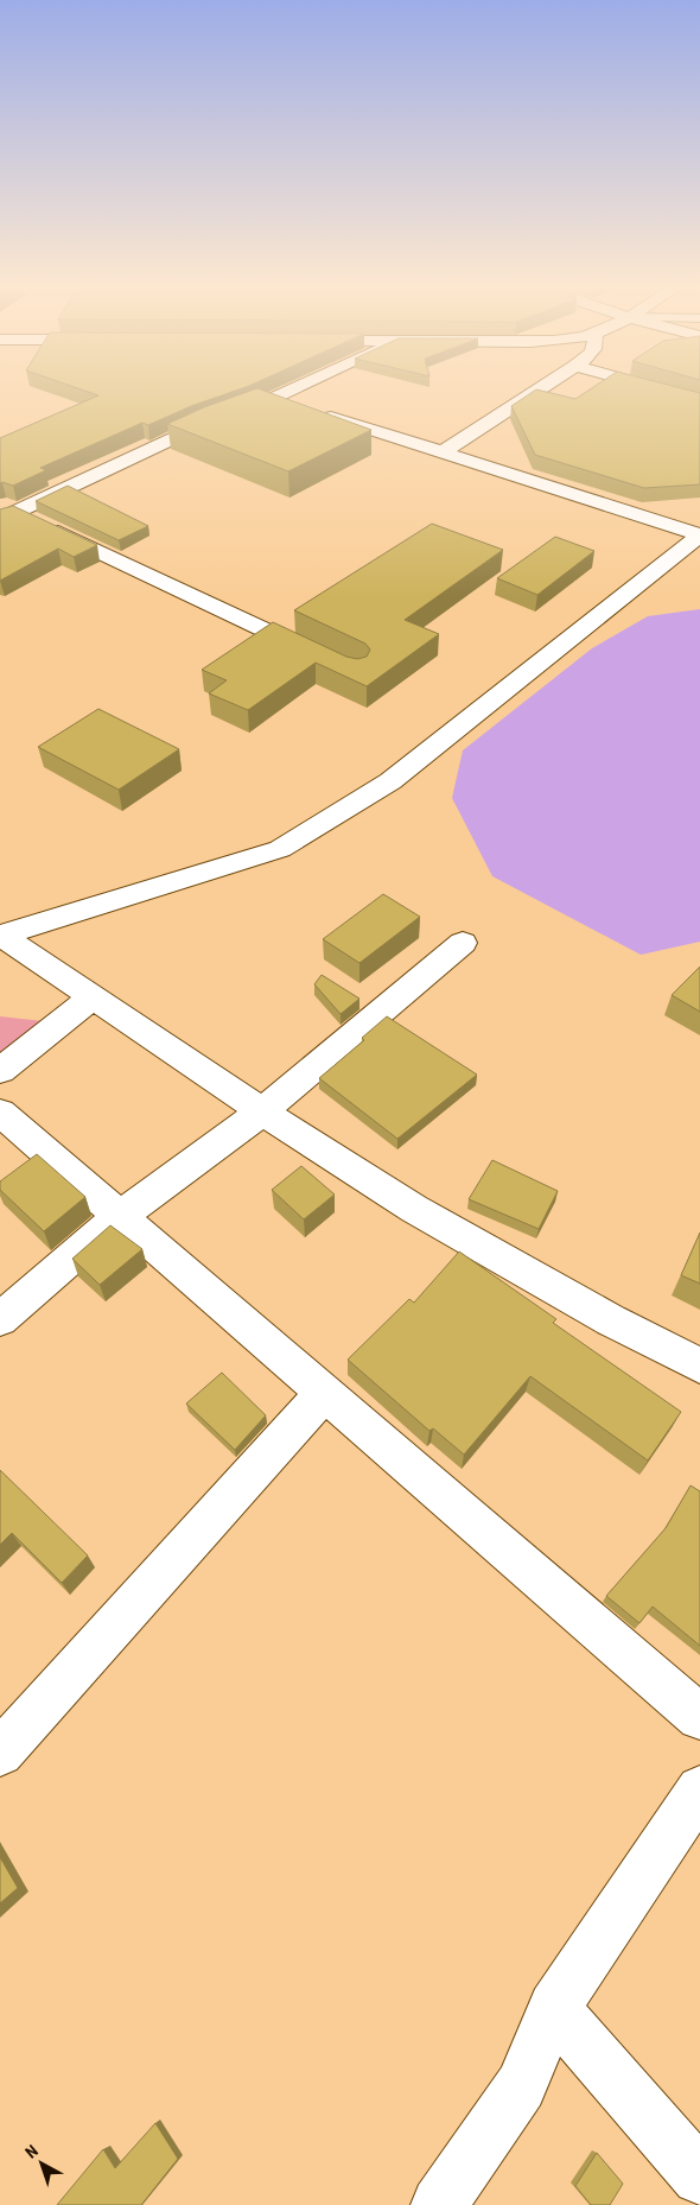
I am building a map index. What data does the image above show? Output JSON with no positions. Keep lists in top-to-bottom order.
{
  "north": "top left"
}
